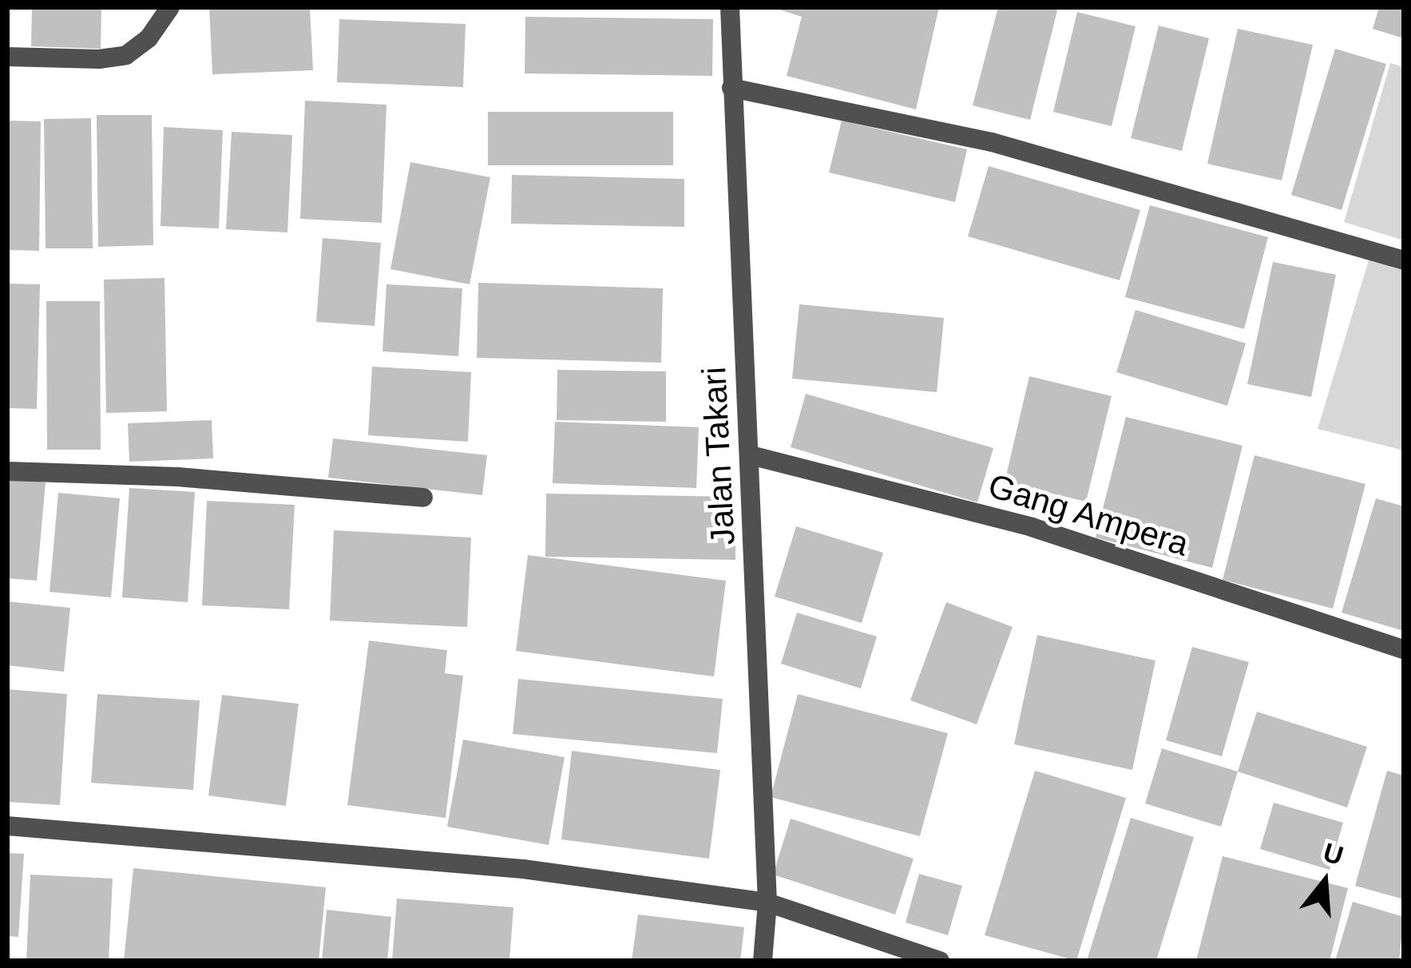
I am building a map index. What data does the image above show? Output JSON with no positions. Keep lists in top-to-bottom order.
{
  "streets": {
    "street": ["Jalan Takari", "Gang Ampera"]
  },
  "crossings": [
    ["Jalan Takari", "Gang Ampera"]
  ],
  "north": "top"
}
